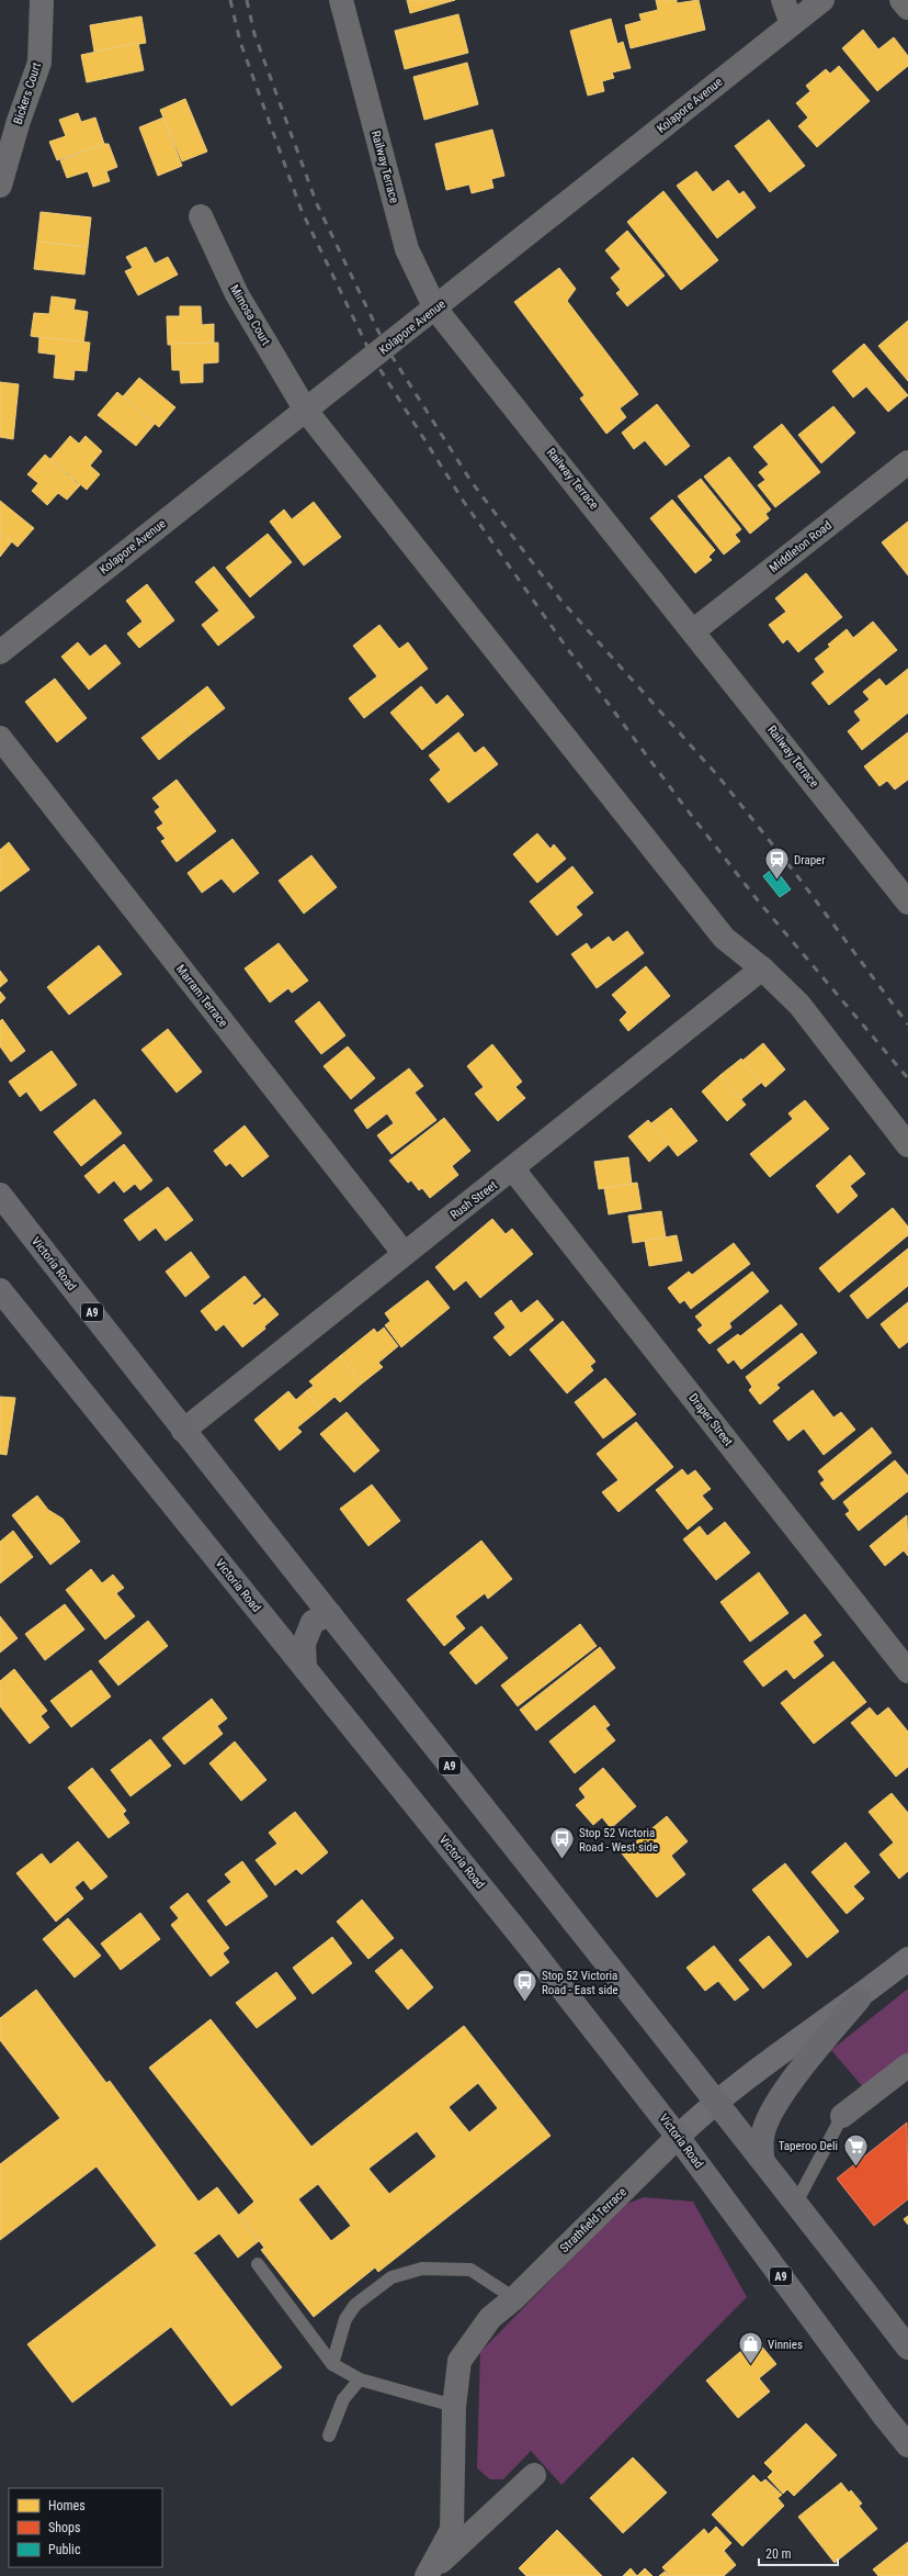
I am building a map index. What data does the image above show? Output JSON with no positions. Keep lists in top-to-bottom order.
{
  "streets": {
    "highway": ["Victoria Road", "A9"],
    "main road": ["Strathfield Terrace"],
    "street": [
      "Bickers Court",
      "Kolapore Avenue",
      "Railway Terrace",
      "Mimosa Court",
      "Middleton Road",
      "Marram Terrace",
      "Rush Street",
      "Draper Street"
    ]
  },
  "crossings": [
    ["Kolapore Avenue", "Railway Terrace"],
    ["Kolapore Avenue", "Mimosa Court"],
    ["Railway Terrace", "Middleton Road"],
    ["Marram Terrace", "Rush Street"],
    ["Rush Street", "Victoria Road"],
    ["Rush Street", "Draper Street"],
    ["Victoria Road", "Strathfield Terrace"]
  ],
  "places": {
    "station": ["Draper"],
    "bus stop": ["Stop 52 Victoria Road - West side", "Stop 52 Victoria Road - East side"],
    "supermarket": ["Taperoo Deli"],
    "shop": ["Vinnies"]
  },
  "legend": ["Homes", "Shops", "Public"],
  "scale_bar": "20 m"
}
